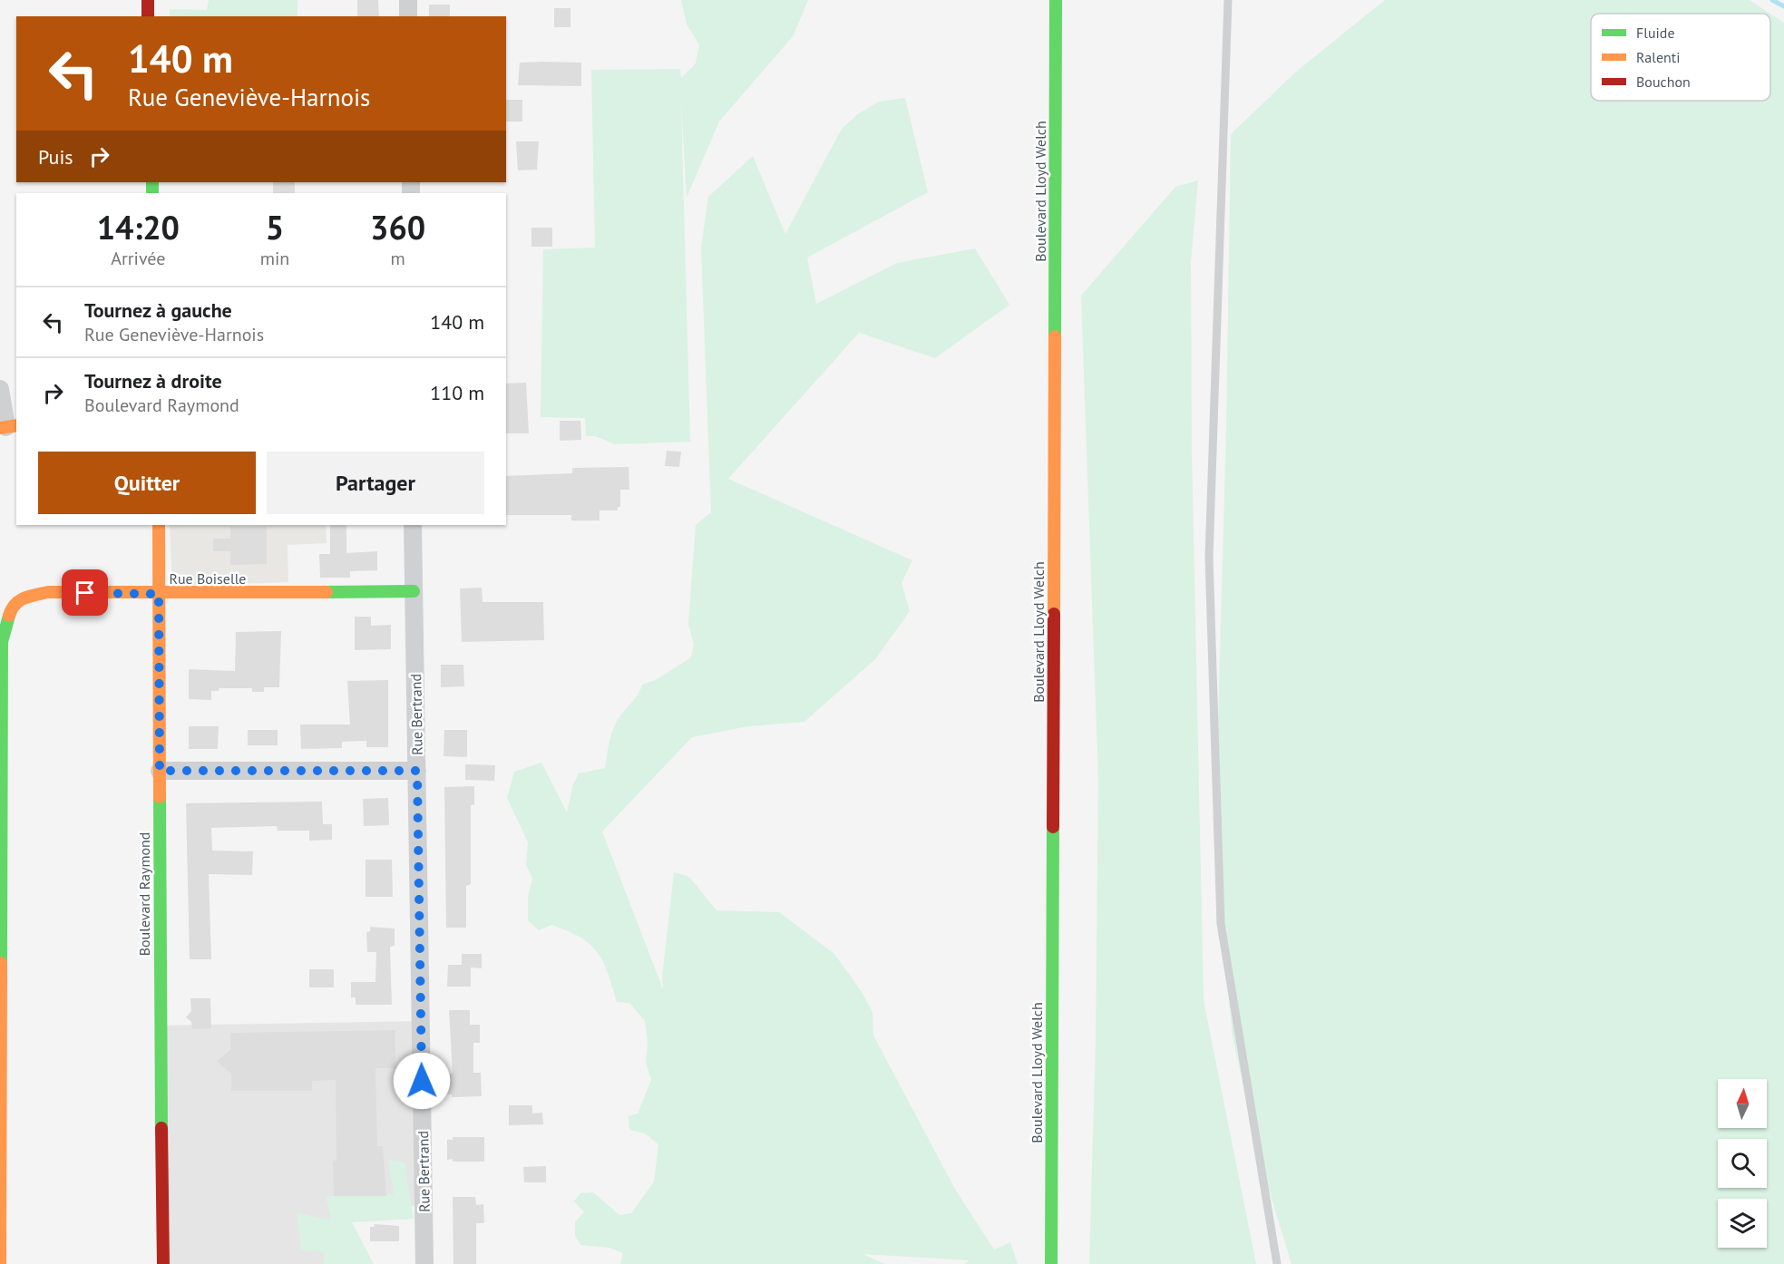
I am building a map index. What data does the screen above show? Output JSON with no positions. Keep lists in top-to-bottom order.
{
  "streets": {
    "street": [
      "Boulevard Lloyd Welch",
      "Rue Boiselle",
      "Rue Bertrand",
      "Boulevard Raymond"
    ]
  },
  "crossings": [
    ["Rue Boiselle", "Rue Bertrand"],
    ["Rue Boiselle", "Boulevard Raymond"]
  ],
  "legend": ["Fluide", "Ralenti", "Bouchon"],
  "north": "top",
  "page": {
    "turn": ["140 m", "Rue Geneviève-Harnois"],
    "then": "Puis",
    "eta": [
      "14:20",
      "Arrivée",
      "5",
      "min",
      "360",
      "m"
    ],
    "list": [
      {
        "name": "Tournez à gauche",
        "note": "Rue Geneviève-Harnois",
        "value": "140 m"
      },
      {
        "name": "Tournez à droite",
        "note": "Boulevard Raymond",
        "value": "110 m"
      }
    ],
    "buttons": ["Quitter", "Partager"]
  }
}
